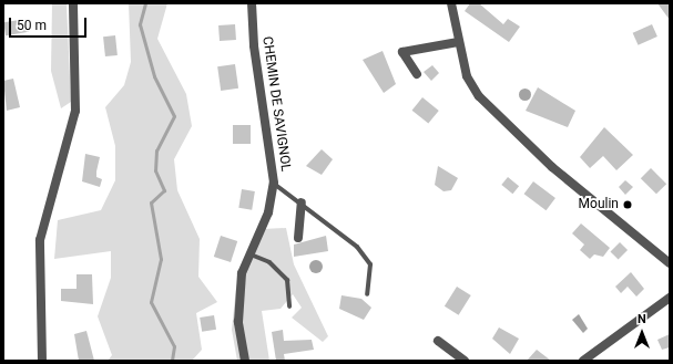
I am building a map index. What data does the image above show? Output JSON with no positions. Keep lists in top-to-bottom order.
{
  "streets": {
    "street": ["CHEMIN DE SAVIGNOL"]
  },
  "places": ["Moulin"],
  "scale_bar": "50 m",
  "north": "top"
}
